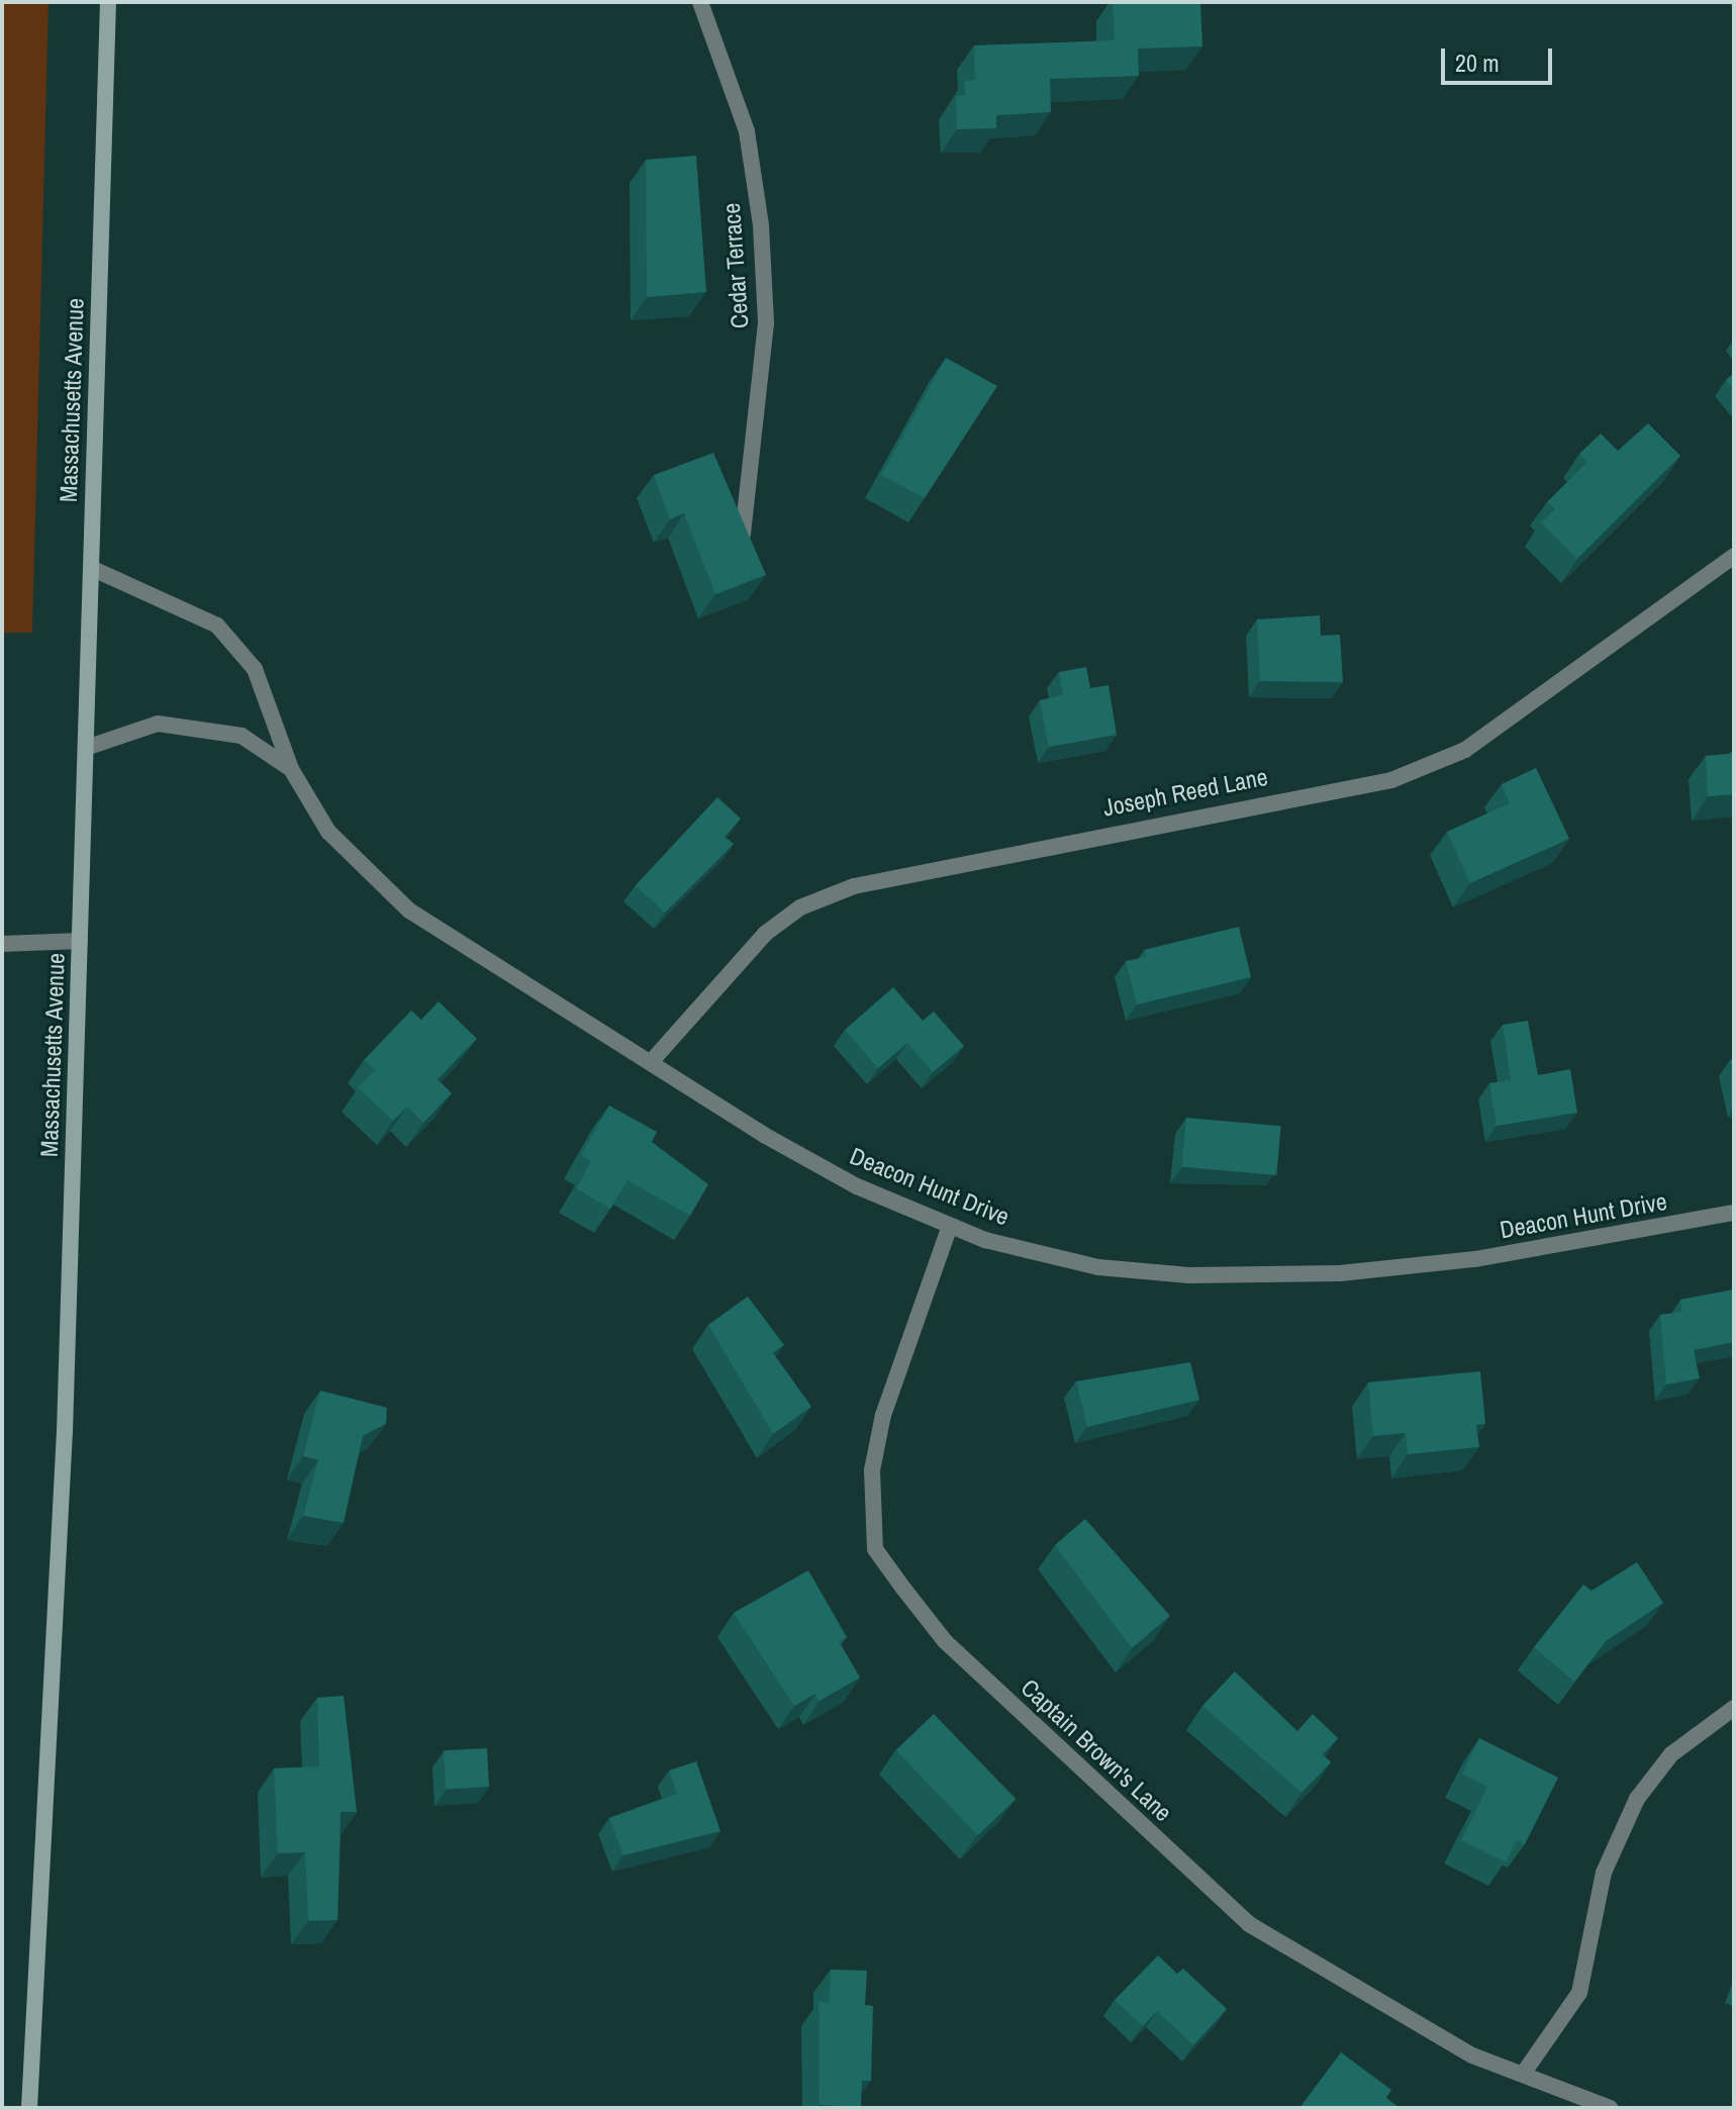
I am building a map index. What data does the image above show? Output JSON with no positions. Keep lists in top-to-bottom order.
{
  "streets": {
    "main road": ["Massachusetts Avenue"],
    "street": [
      "Cedar Terrace",
      "Joseph Reed Lane",
      "Deacon Hunt Drive",
      "Captain Brown's Lane"
    ]
  },
  "crossings": [
    ["Massachusetts Avenue", "Deacon Hunt Drive"],
    ["Joseph Reed Lane", "Deacon Hunt Drive"],
    ["Deacon Hunt Drive", "Captain Brown's Lane"]
  ],
  "scale_bar": "20 m"
}
